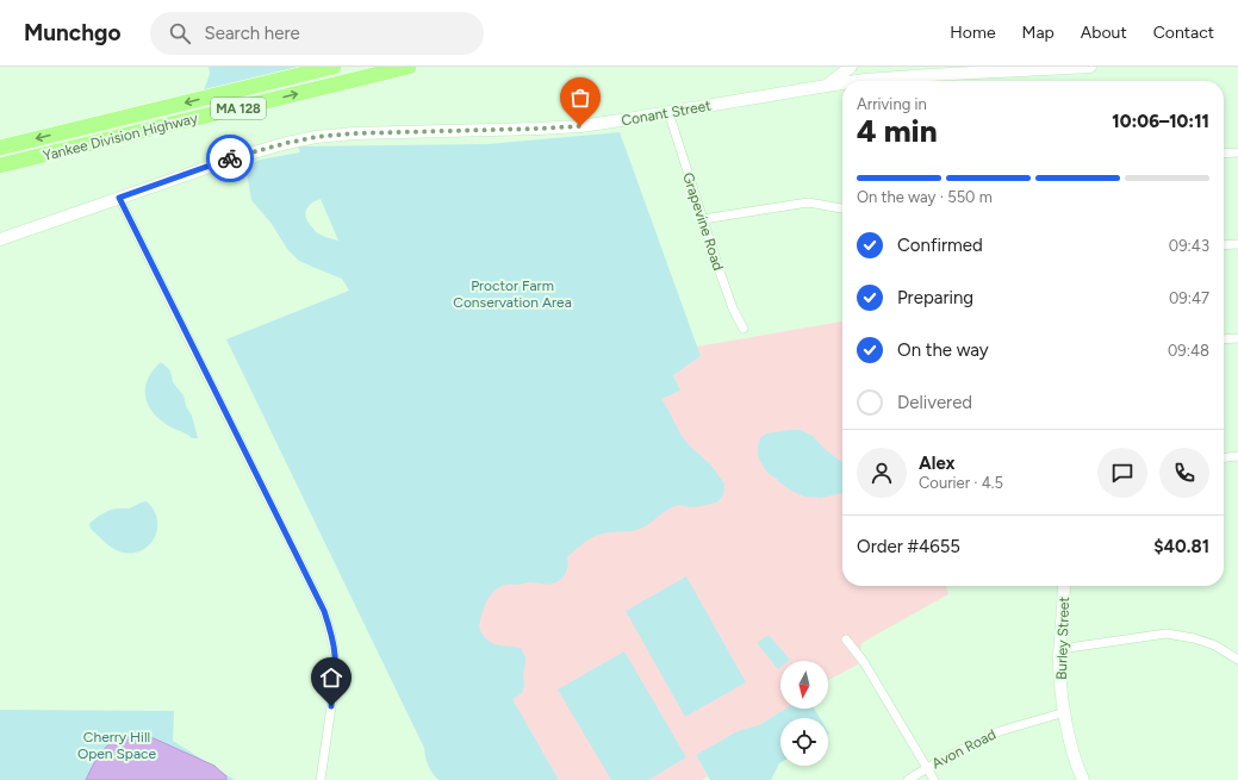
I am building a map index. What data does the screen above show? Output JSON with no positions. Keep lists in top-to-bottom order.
{
  "streets": {
    "highway": ["MA 128", "Yankee Division Highway"],
    "main road": ["Conant Street", "Burley Street"],
    "street": ["Grapevine Road", "Avon Road"]
  },
  "crossings": [
    ["Conant Street", "Grapevine Road"],
    ["Burley Street", "Avon Road"]
  ],
  "parks": ["Proctor Farm Conservation Area", "Cherry Hill Open Space"],
  "north": "bottom",
  "page": {
    "header": "Munchgo",
    "search": "Search here",
    "nav": [
      "Home",
      "Map",
      "About",
      "Contact"
    ],
    "heading": ["4 min", "Arriving in", "10:06–10:11"],
    "panel": [
      "Alex",
      "Courier · 4.5",
      "Order #4655",
      "$40.81"
    ],
    "bar": "On the way · 550 m",
    "list": [
      ["Confirmed", "09:43"],
      ["Preparing", "09:47"],
      ["On the way", "09:48"],
      "Delivered"
    ]
  }
}
